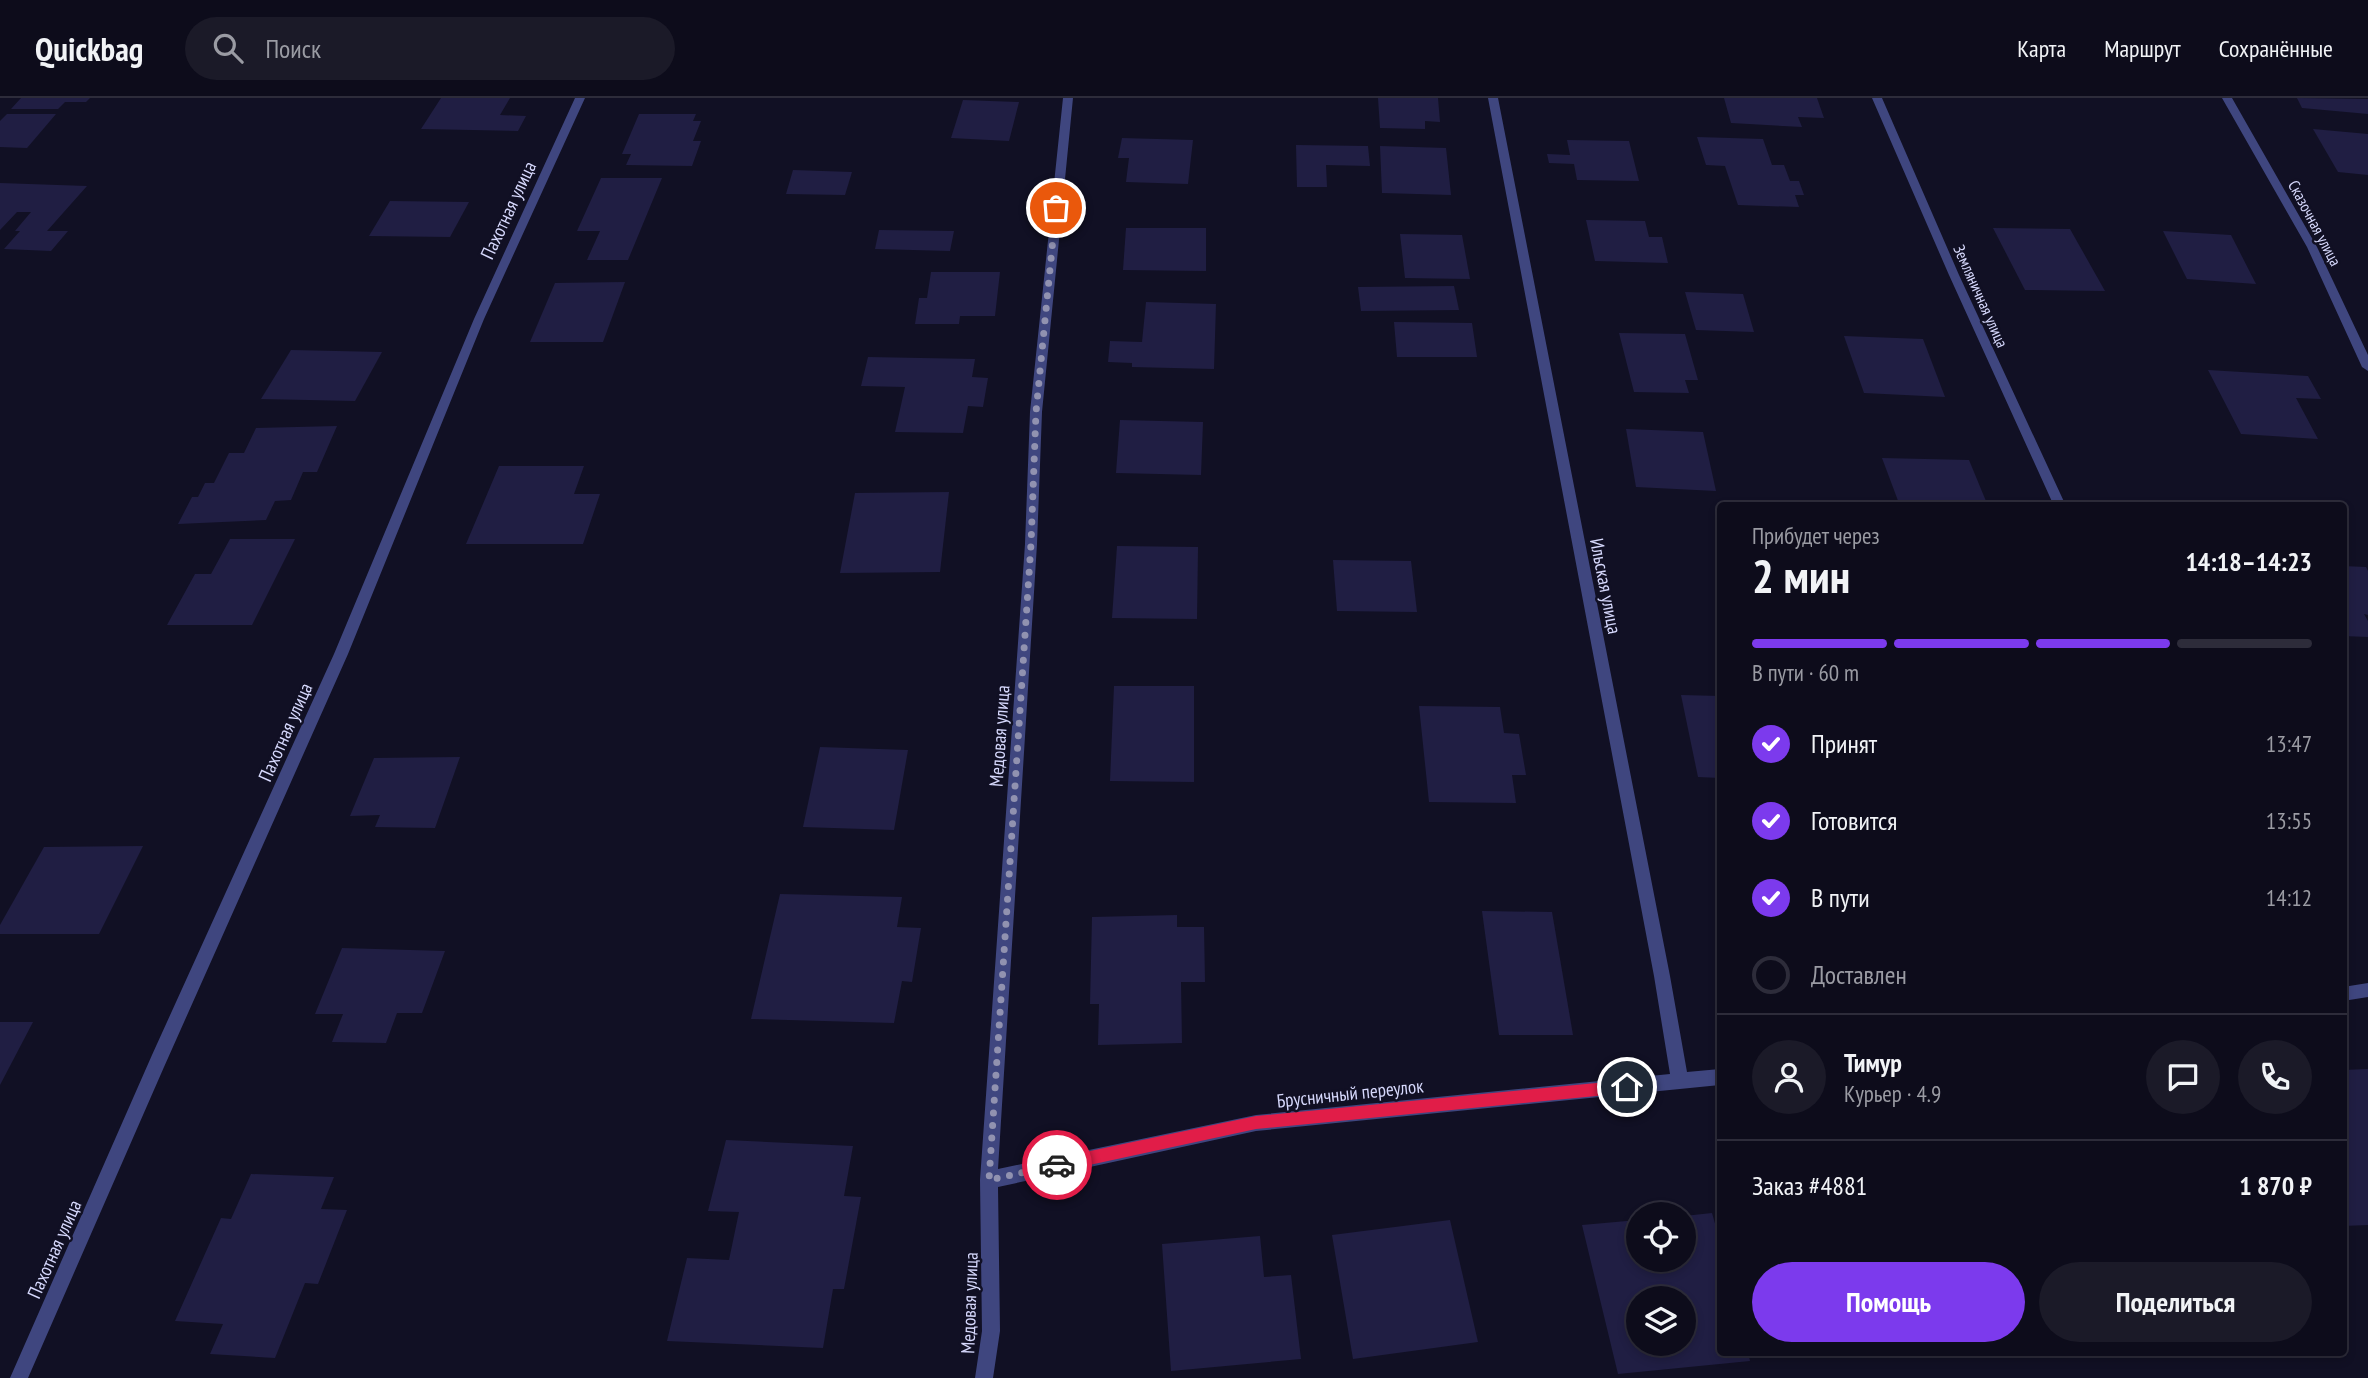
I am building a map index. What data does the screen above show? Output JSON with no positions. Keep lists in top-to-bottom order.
{
  "streets": {
    "street": [
      "Пахотная улица",
      "Сказочная улица",
      "Земляничная улица",
      "Ильская улица",
      "Медовая улица",
      "Брусничный переулок"
    ]
  },
  "crossings": [
    ["Ильская улица", "Брусничный переулок"],
    ["Медовая улица", "Брусничный переулок"]
  ],
  "page": {
    "header": "Quickbag",
    "search": "Поиск",
    "nav": ["Карта", "Маршрут", "Сохранённые"],
    "heading": ["2 мин", "Прибудет через", "14:18–14:23"],
    "panel": [
      "Тимур",
      "Курьер · 4.9",
      "Заказ #4881",
      "1 870 ₽"
    ],
    "bar": "В пути · 60 m",
    "list": [
      ["Принят", "13:47"],
      ["Готовится", "13:55"],
      ["В пути", "14:12"],
      "Доставлен"
    ],
    "buttons": ["Помощь", "Поделиться"]
  }
}
